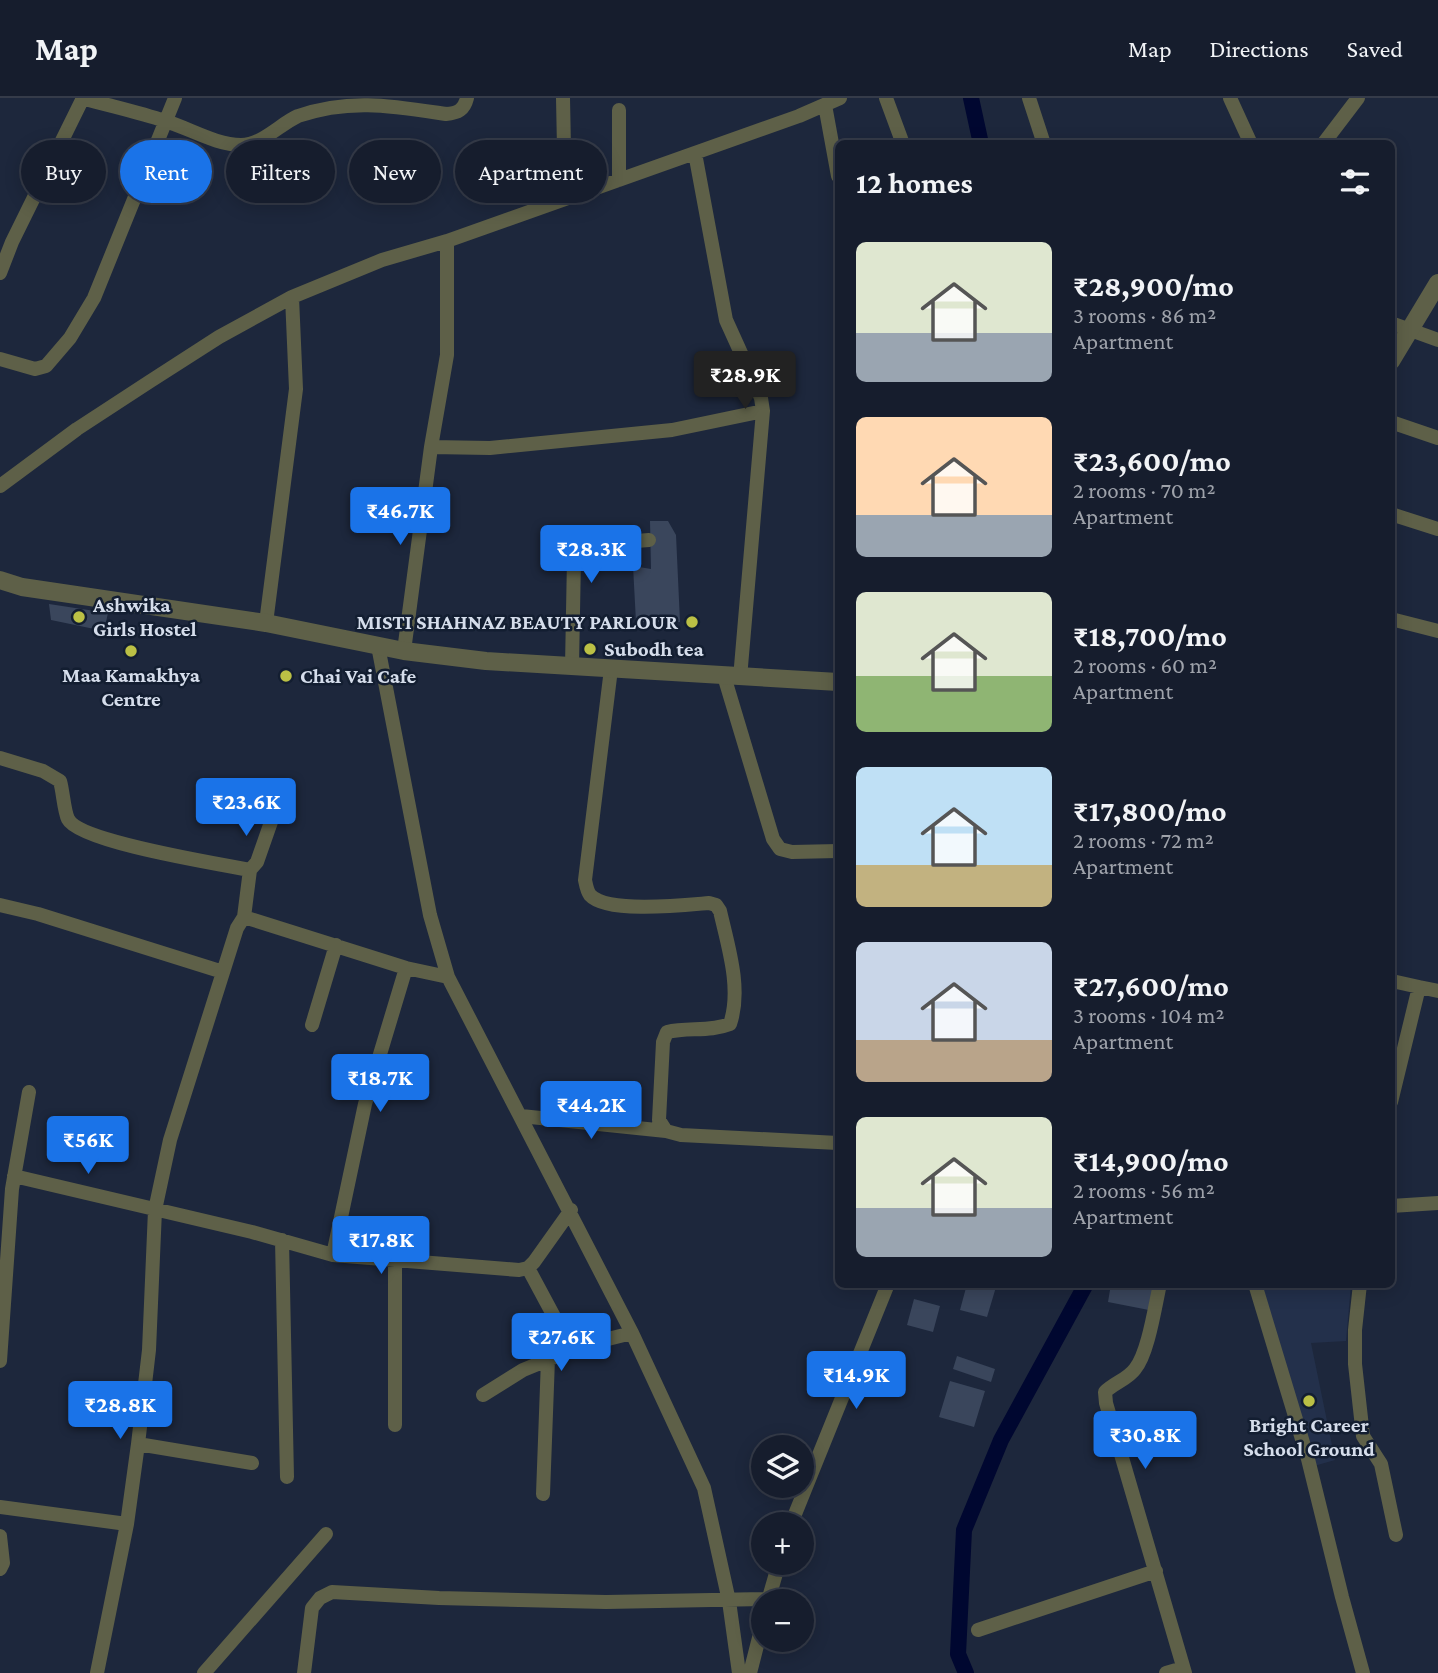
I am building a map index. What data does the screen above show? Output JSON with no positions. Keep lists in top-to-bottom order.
{
  "places": [
    "Ashwika Girls Hostel",
    "MISTI SHAHNAZ BEAUTY PARLOUR",
    "Subodh tea",
    "Maa Kamakhya Centre",
    "Chai Vai Cafe",
    "Bright Career School Ground"
  ],
  "page": {
    "header": "Map",
    "nav": ["Map", "Directions", "Saved"],
    "chip": [
      "Buy",
      "Rent",
      "Filters",
      "New",
      "Apartment"
    ],
    "heading": "12 homes",
    "list": [
      {
        "name": "₹28,900/mo",
        "note": "3 rooms · 86 m² · Apartment"
      },
      {
        "name": "₹23,600/mo",
        "note": "2 rooms · 70 m² · Apartment"
      },
      {
        "name": "₹18,700/mo",
        "note": "2 rooms · 60 m² · Apartment"
      },
      {
        "name": "₹17,800/mo",
        "note": "2 rooms · 72 m² · Apartment"
      },
      {
        "name": "₹27,600/mo",
        "note": "3 rooms · 104 m² · Apartment"
      },
      {
        "name": "₹14,900/mo",
        "note": "2 rooms · 56 m² · Apartment"
      }
    ],
    "price": [
      "₹28.9K",
      "₹46.7K",
      "₹28.3K",
      "₹23.6K",
      "₹18.7K",
      "₹44.2K",
      "₹56K",
      "₹17.8K",
      "₹27.6K",
      "₹14.9K",
      "₹28.8K",
      "₹30.8K"
    ],
    "map_buttons": ["+", "−"]
  }
}
